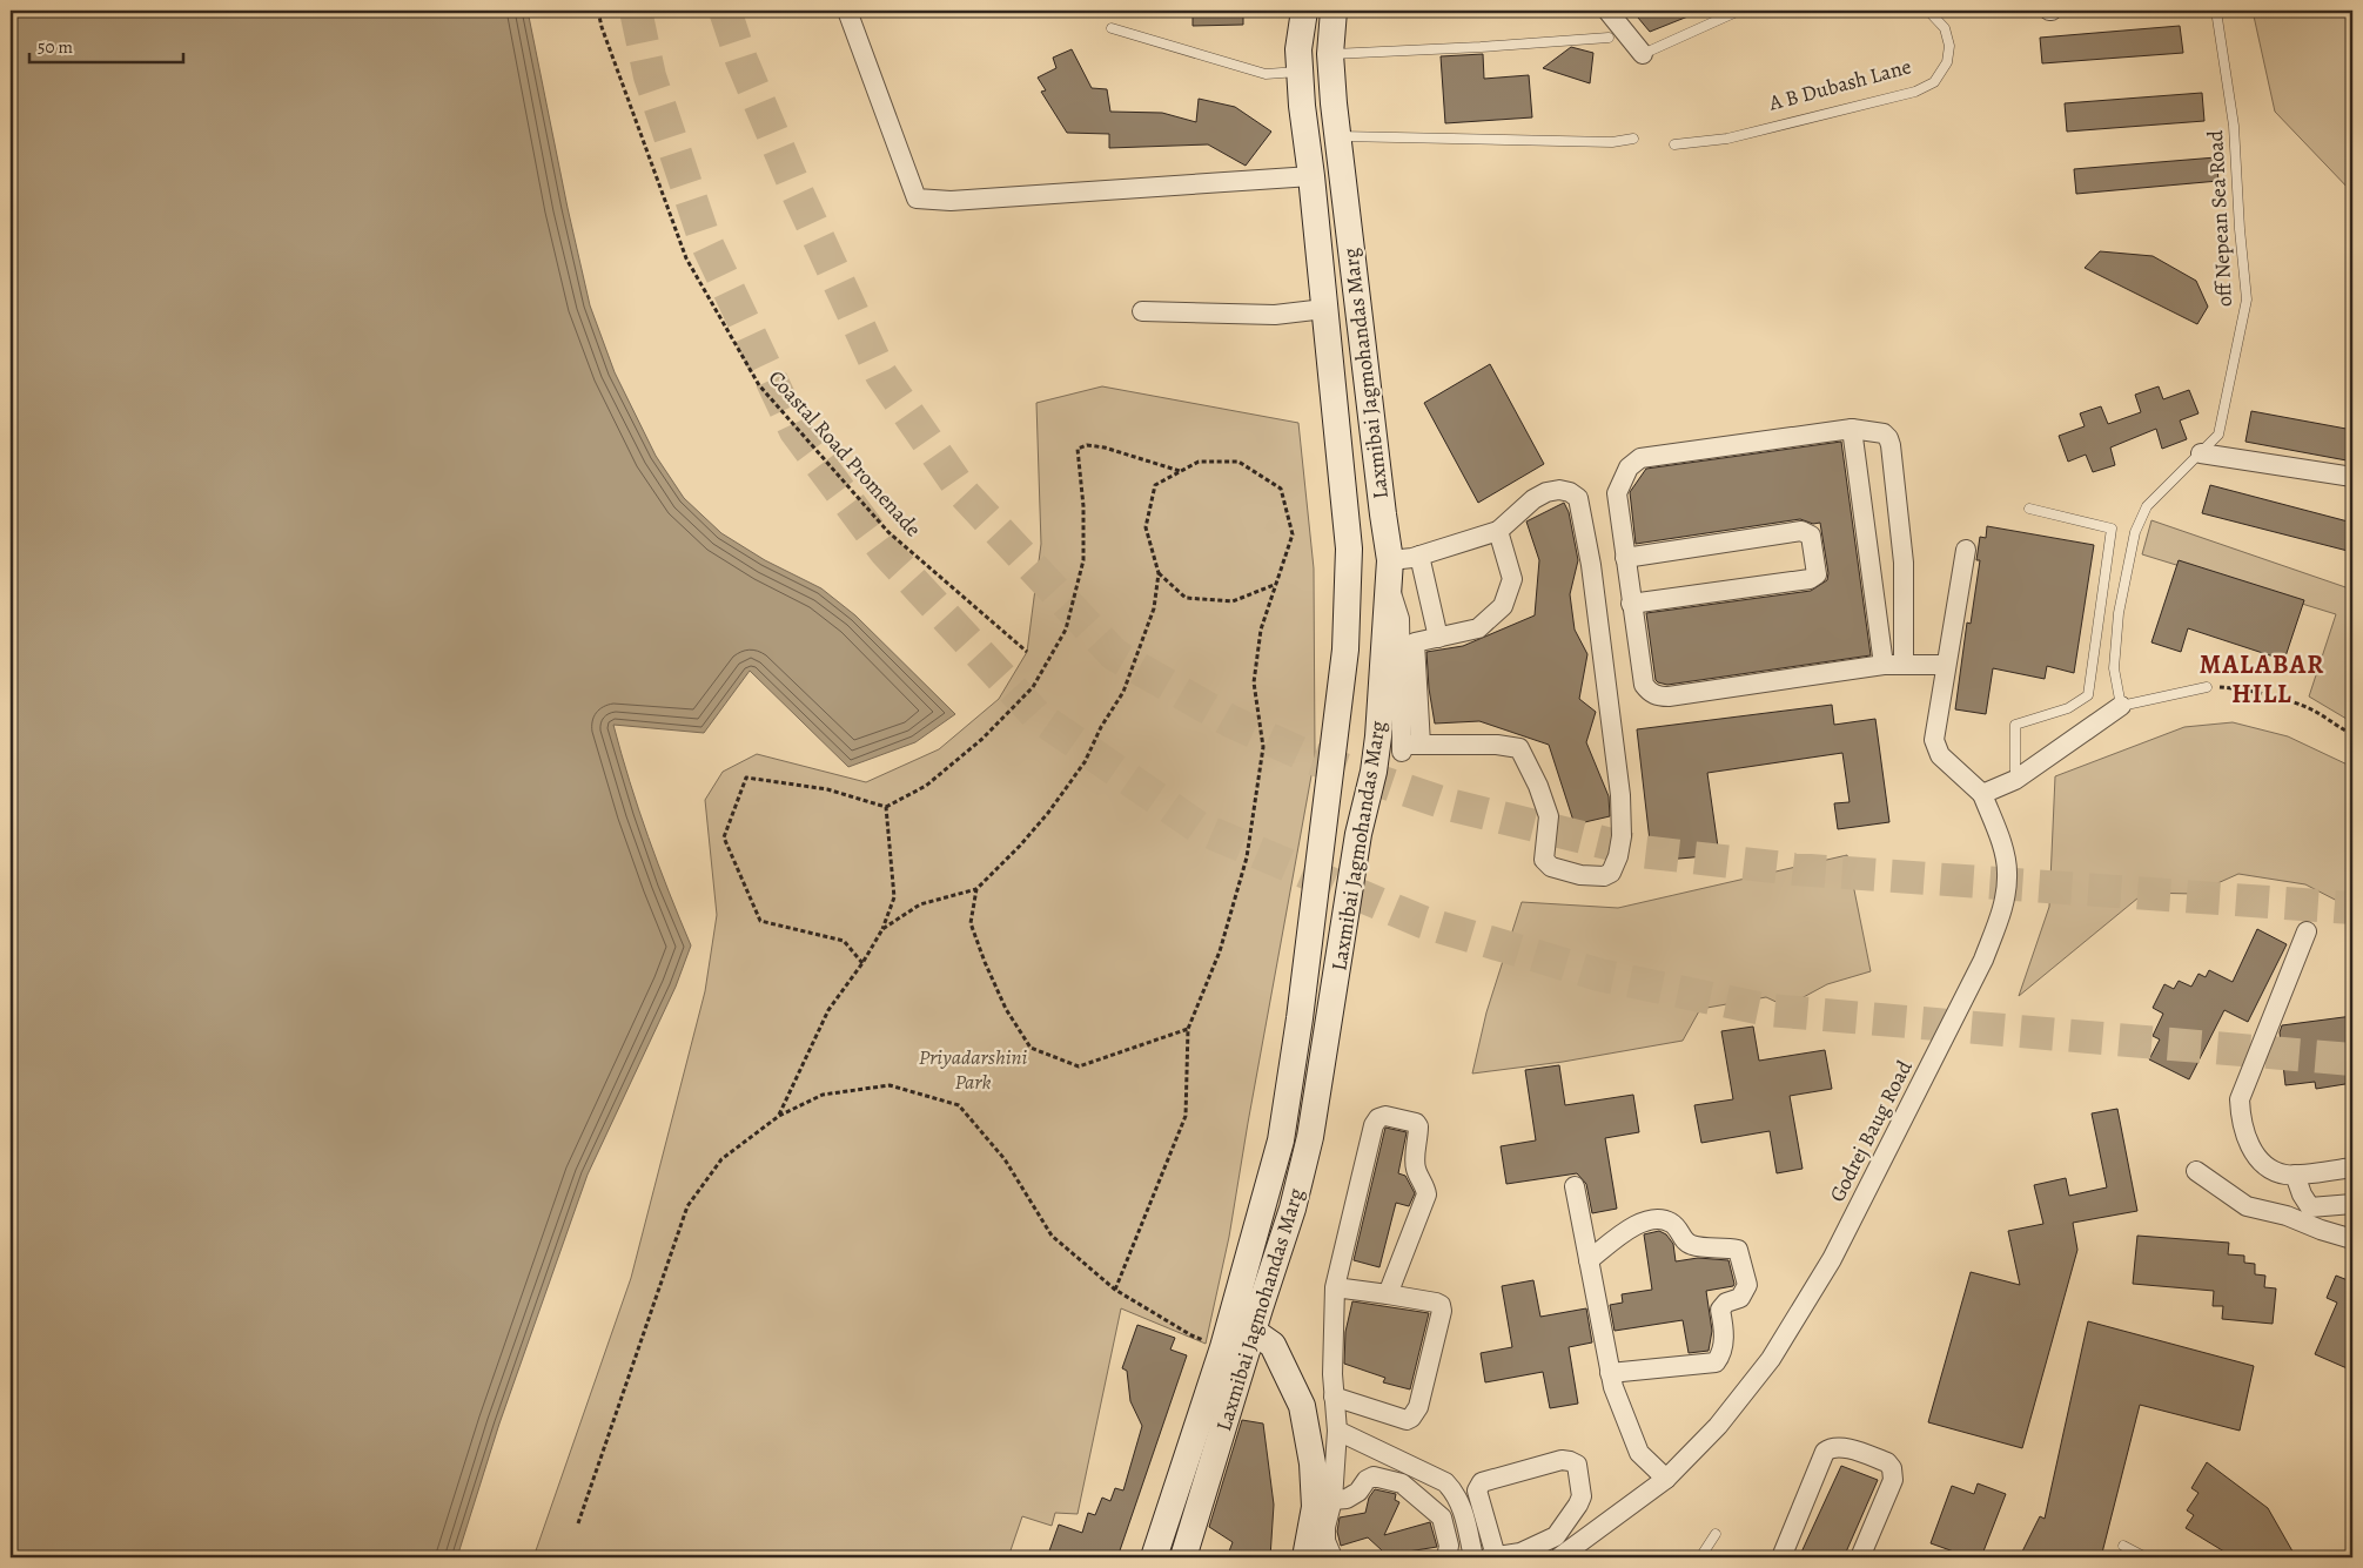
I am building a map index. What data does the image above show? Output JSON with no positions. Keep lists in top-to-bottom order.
{
  "streets": {
    "main road": ["Laxmibai Jagmohandas Marg"],
    "street": ["Godrej Baug Road"],
    "lane": ["A B Dubash Lane", "off Nepean Sea Road"],
    "path": ["Coastal Road Promenade"]
  },
  "districts": ["MALABAR HILL"],
  "parks": ["Priyadarshini Park"],
  "scale_bar": "50 m"
}
